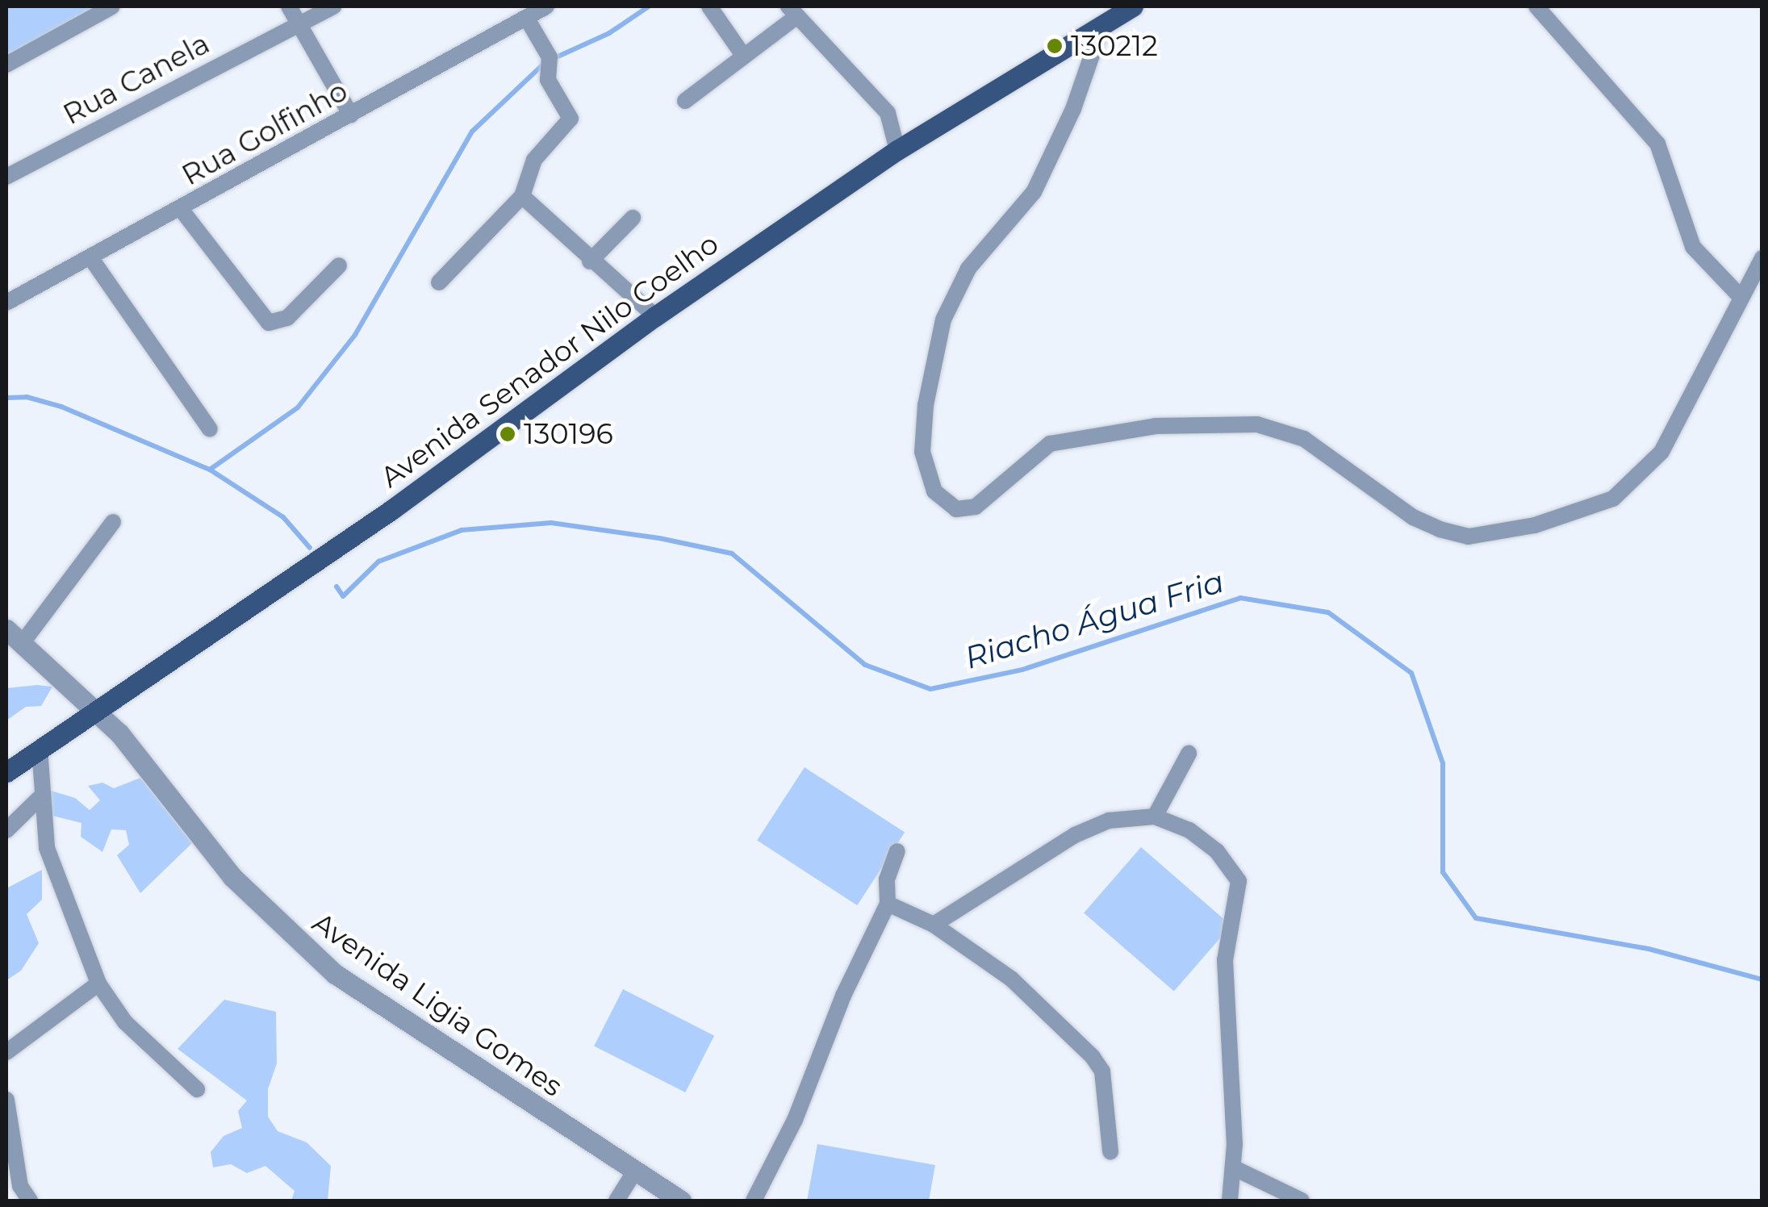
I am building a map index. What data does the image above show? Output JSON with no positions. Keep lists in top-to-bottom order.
{
  "streets": {
    "main road": ["Avenida Senador Nilo Coelho"],
    "street": ["Rua Canela", "Rua Golfinho", "Avenida Ligia Gomes"]
  },
  "crossings": [
    ["Avenida Senador Nilo Coelho", "Avenida Ligia Gomes"]
  ],
  "water": ["Riacho Água Fria"],
  "places": ["130212", "130196"]
}
